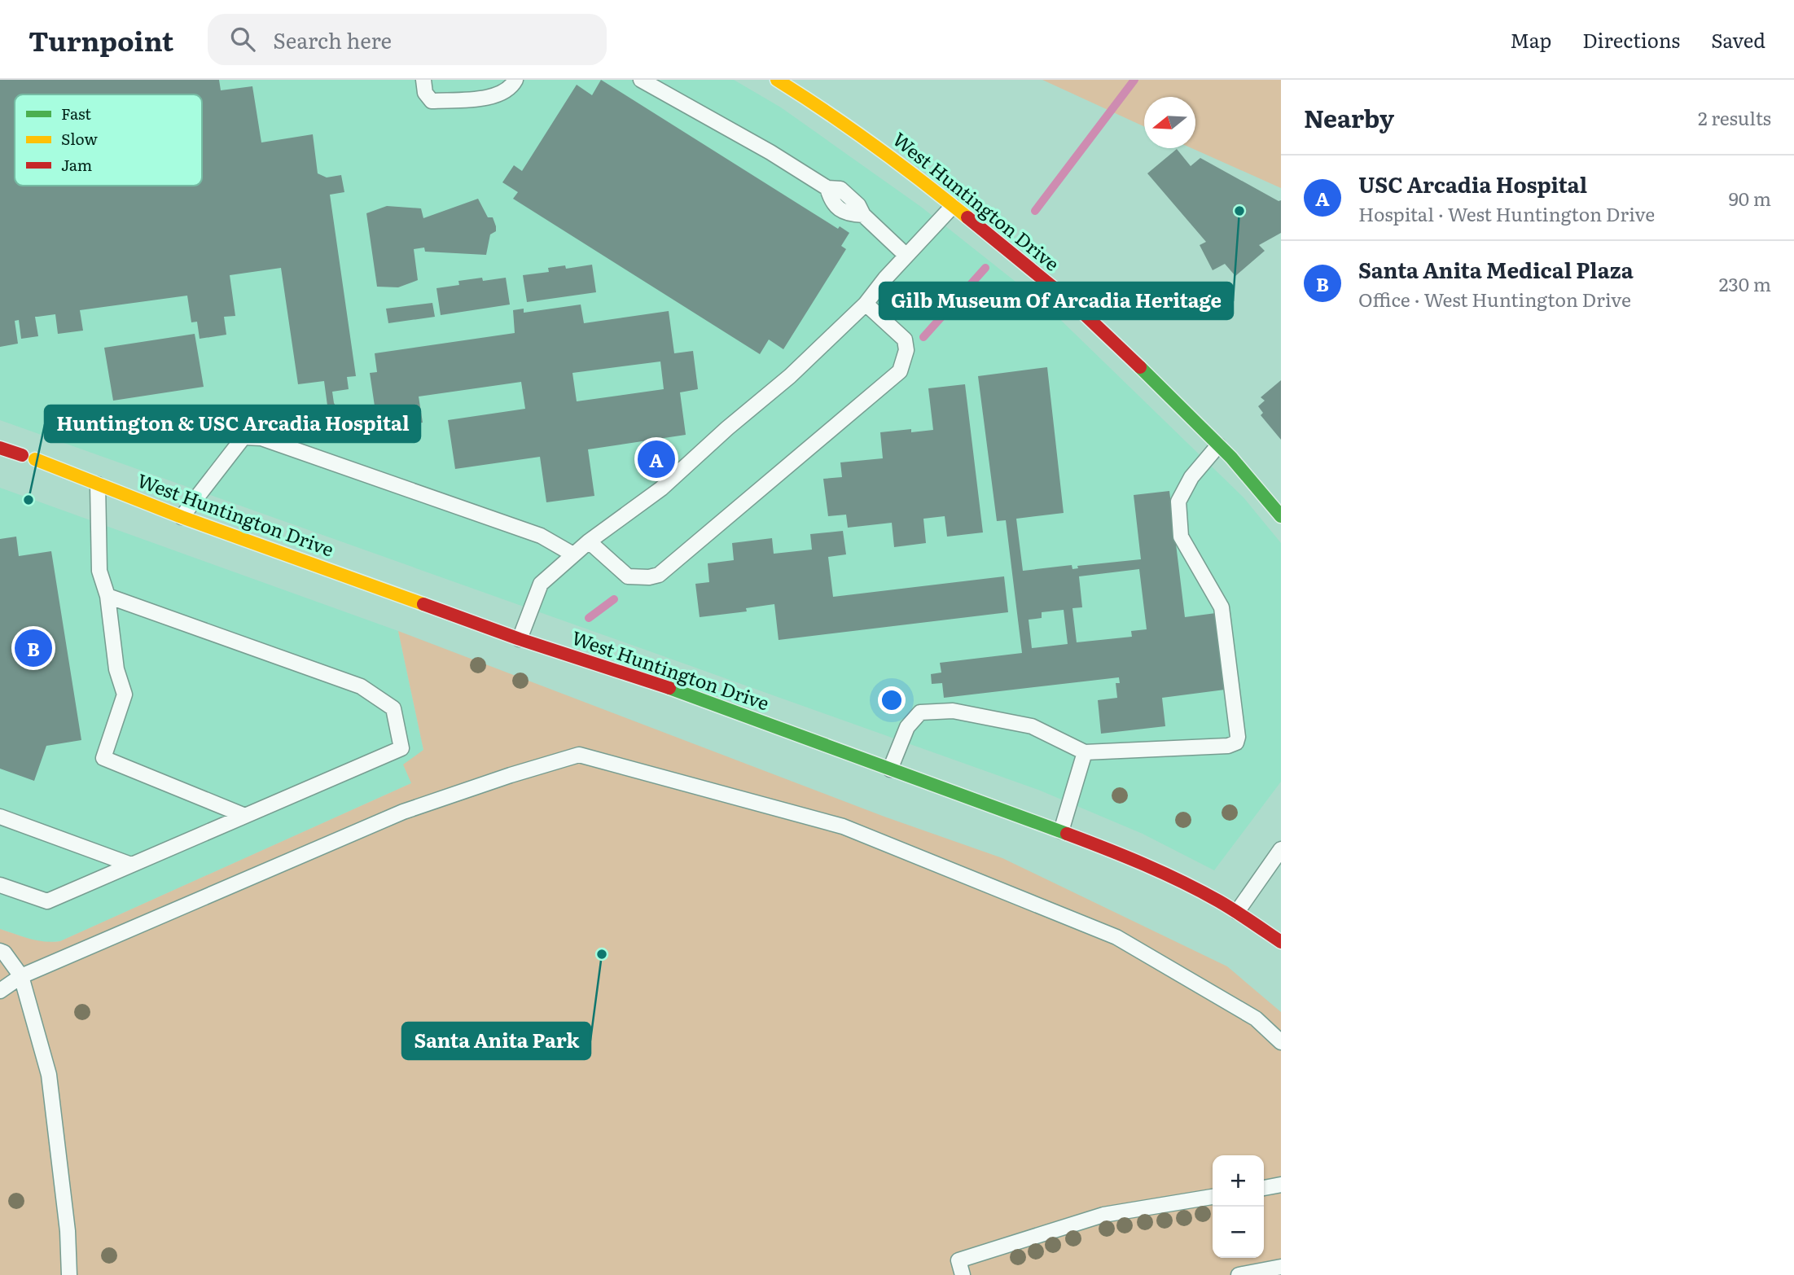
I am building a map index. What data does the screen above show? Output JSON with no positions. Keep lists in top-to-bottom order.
{
  "streets": {
    "main road": ["West Huntington Drive"]
  },
  "places": ["Gilb Museum Of Arcadia Heritage", "Huntington & USC Arcadia Hospital", "Santa Anita Park"],
  "legend": ["Fast", "Slow", "Jam"],
  "north": "left",
  "page": {
    "header": "Turnpoint",
    "search": "Search here",
    "nav": ["Map", "Directions", "Saved"],
    "heading": ["Nearby", "2 results"],
    "list": [
      {
        "mark": "A",
        "name": "USC Arcadia Hospital",
        "note": "Hospital · West Huntington Drive",
        "value": "90 m"
      },
      {
        "mark": "B",
        "name": "Santa Anita Medical Plaza",
        "note": "Office · West Huntington Drive",
        "value": "230 m"
      }
    ],
    "pins": ["A", "B"],
    "map_buttons": ["+", "−"]
  }
}
